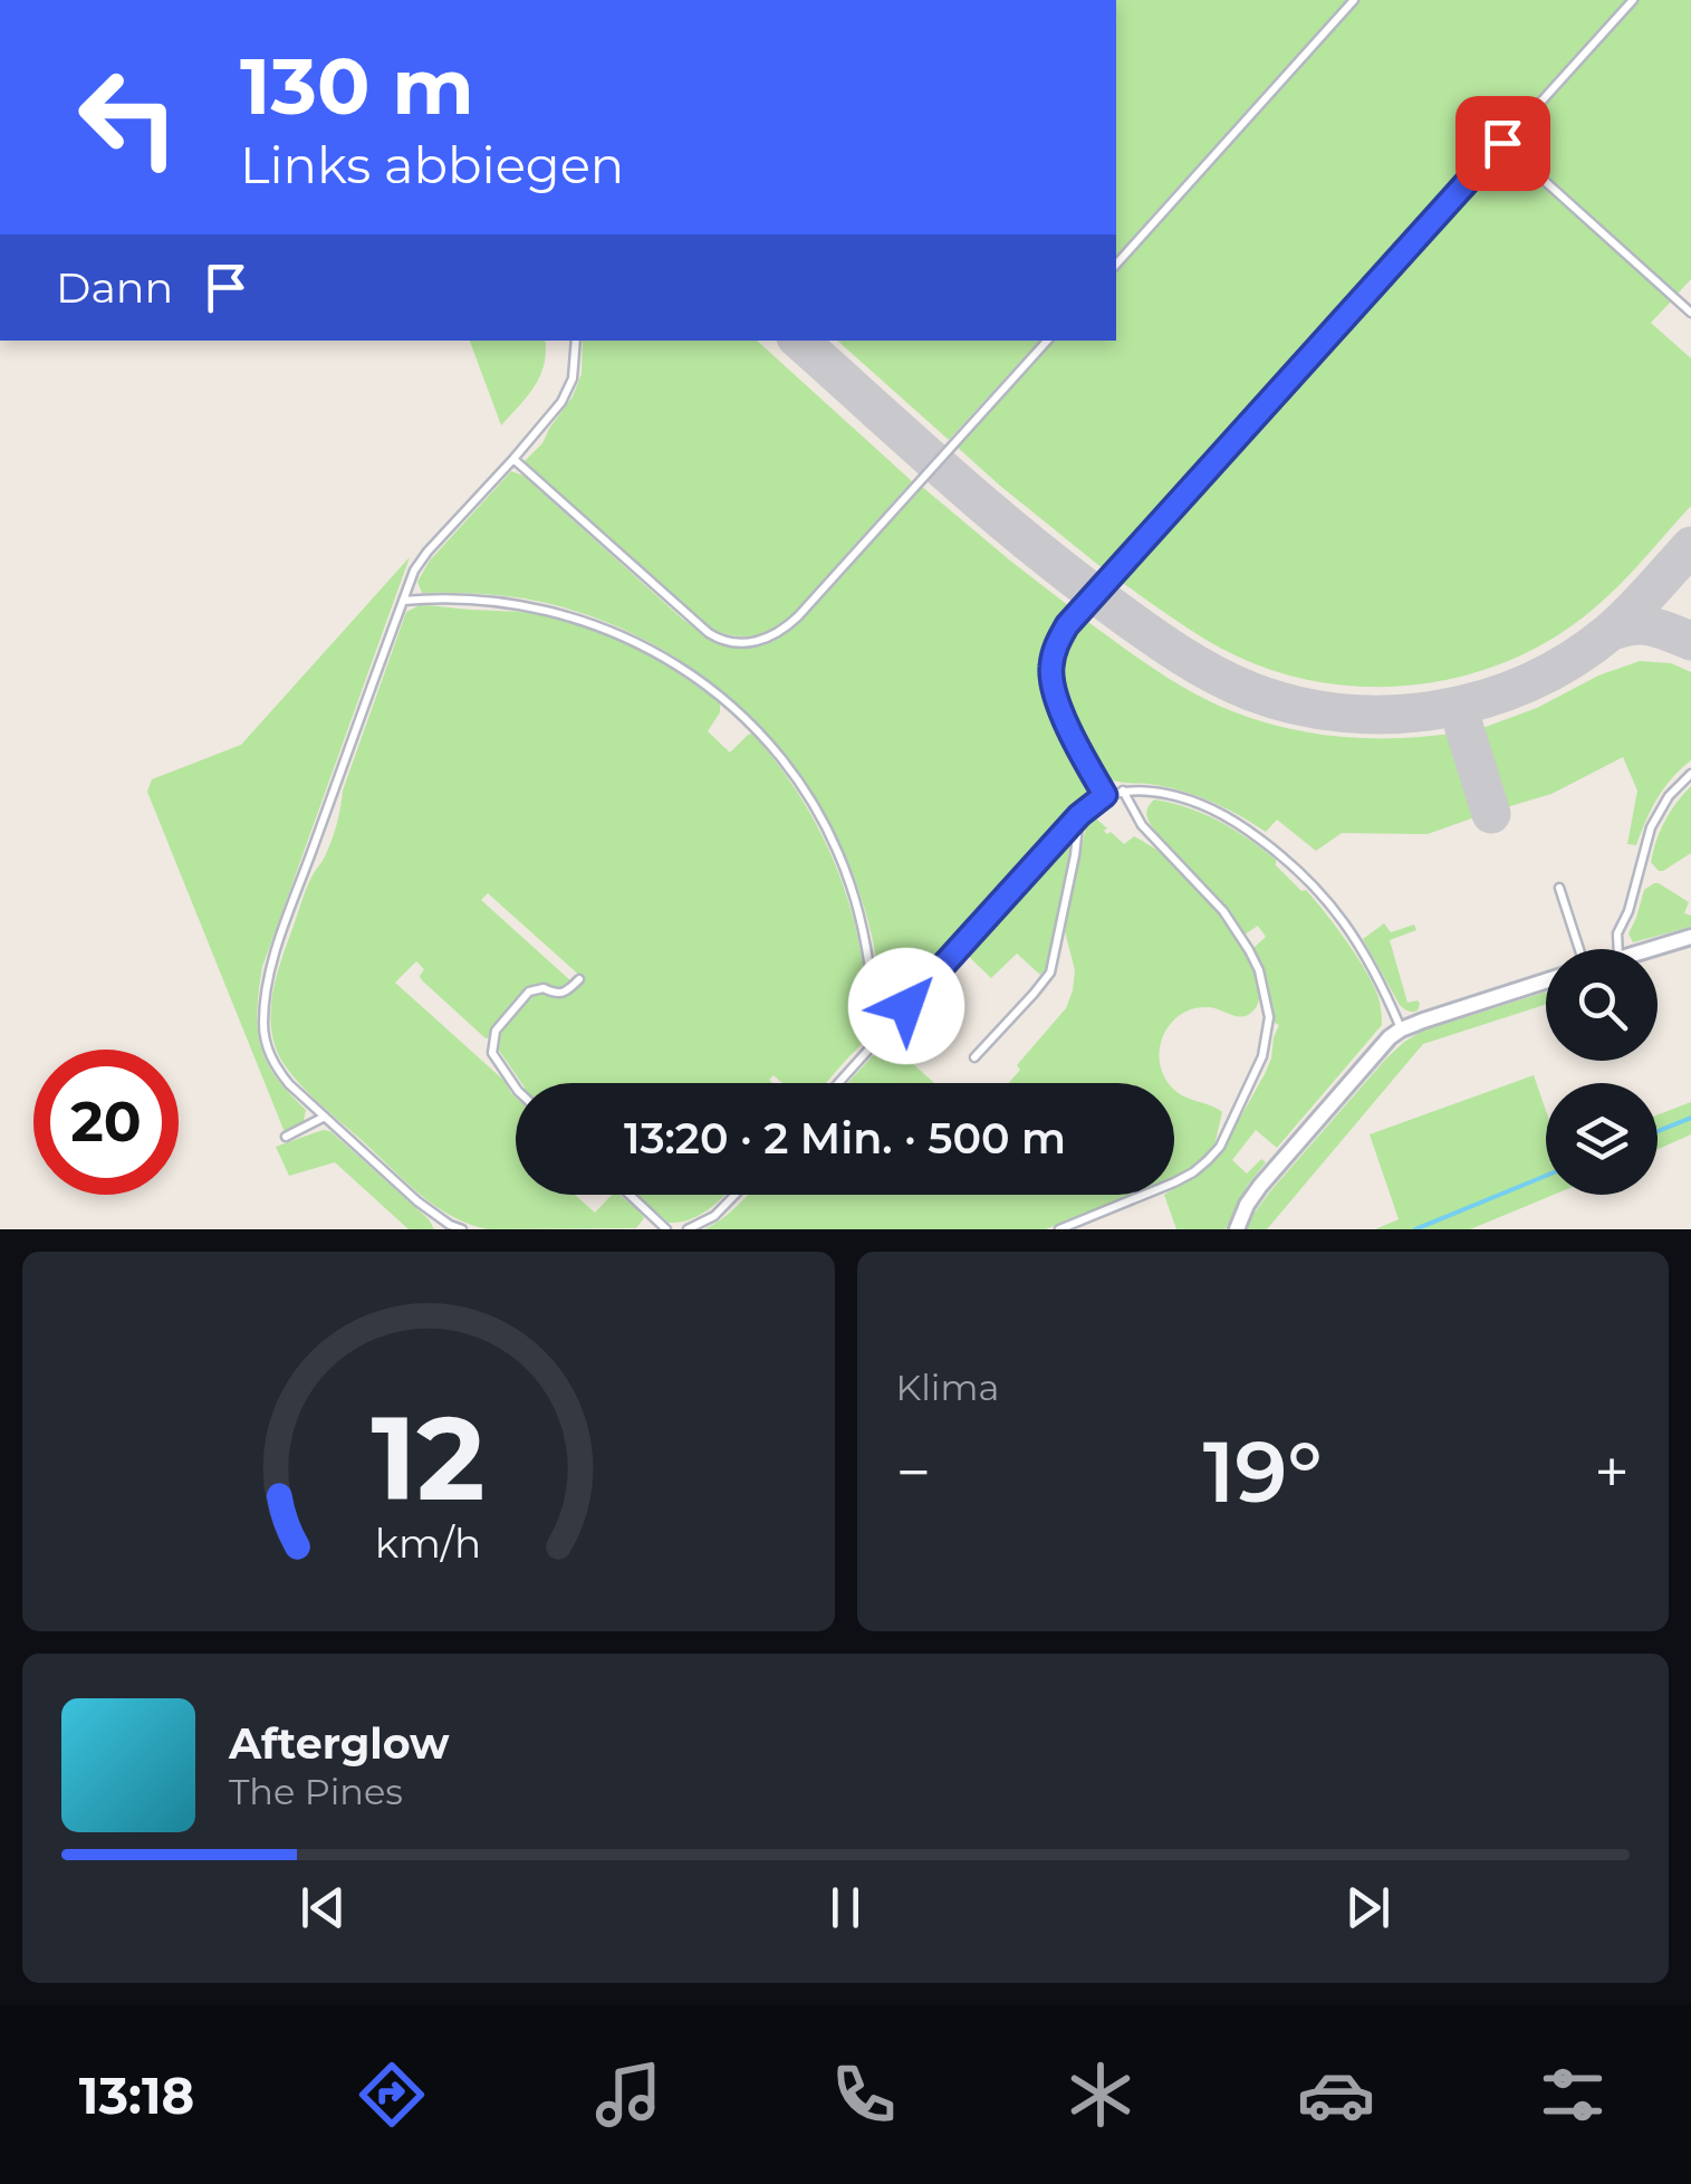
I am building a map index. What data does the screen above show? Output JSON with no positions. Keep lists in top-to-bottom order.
{
  "page": {
    "turn": ["130 m", "Links abbiegen"],
    "then": "Dann",
    "limit": "20",
    "trip": "13:20 · 2 Min. · 500 m",
    "tile": "Klima",
    "heat": ["−", "19°", "+"],
    "song": ["Afterglow", "The Pines"],
    "tabs": "13:18",
    "gauge": ["12", "km/h"]
  }
}
